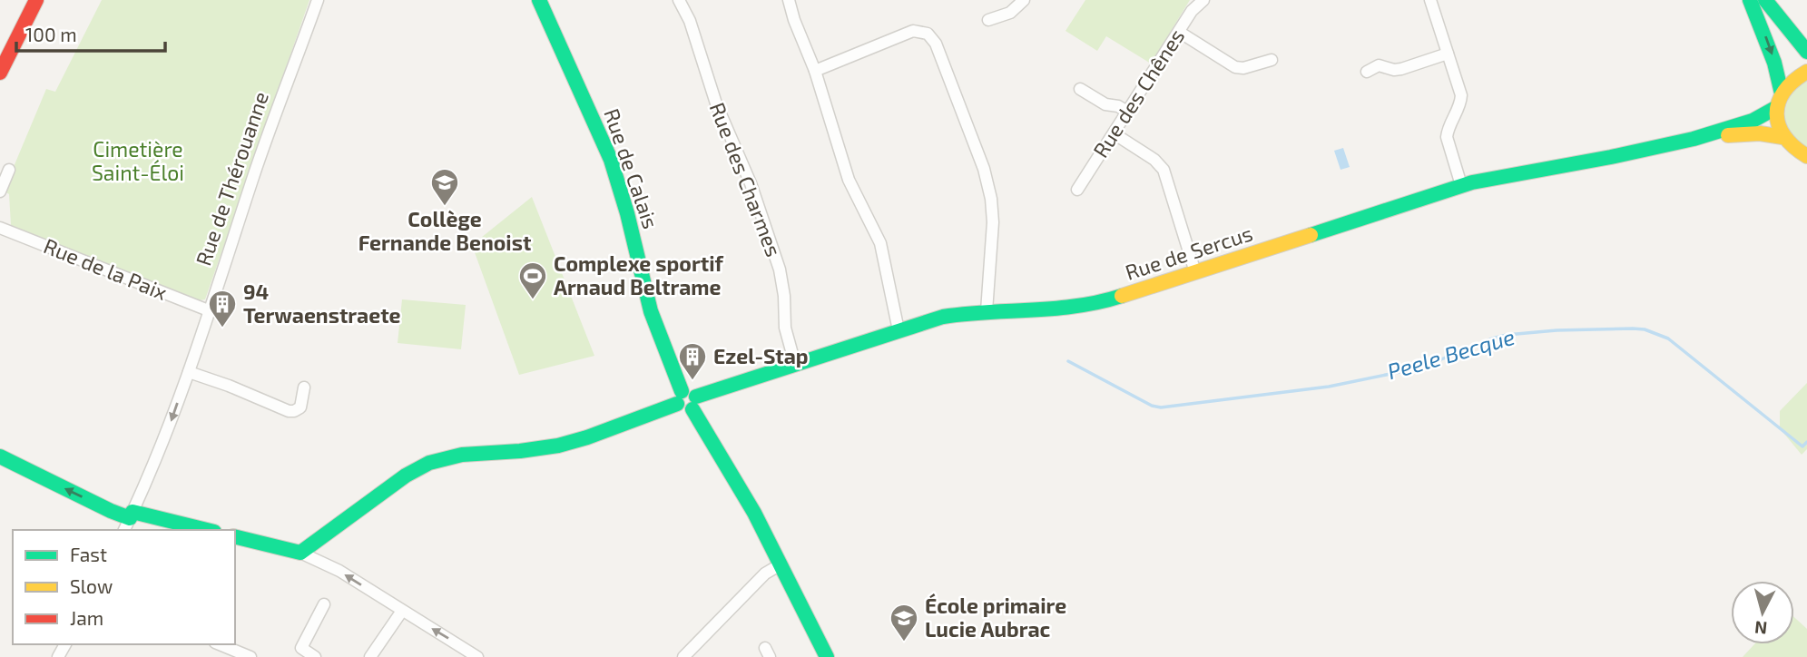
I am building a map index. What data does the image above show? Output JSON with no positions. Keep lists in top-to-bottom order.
{
  "streets": {
    "street": [
      "Rue des Chênes",
      "Rue de Calais",
      "Rue de Thérouanne",
      "Rue des Charmes",
      "Rue de Sercus",
      "Rue de la Paix"
    ]
  },
  "crossings": [
    ["Rue de Thérouanne", "Rue de la Paix"],
    ["Rue des Charmes", "Rue de Sercus"]
  ],
  "water": ["Peele Becque"],
  "parks": ["Cimetière Saint-Éloi"],
  "places": {
    "school or university": ["Collège Fernande Benoist", "École primaire Lucie Aubrac"],
    "sports": ["Complexe sportif Arnaud Beltrame"],
    "building": ["94 Terwaenstraete", "Ezel-Stap"]
  },
  "legend": ["Fast", "Slow", "Jam"],
  "scale_bar": "100 m",
  "north": "bottom"
}
